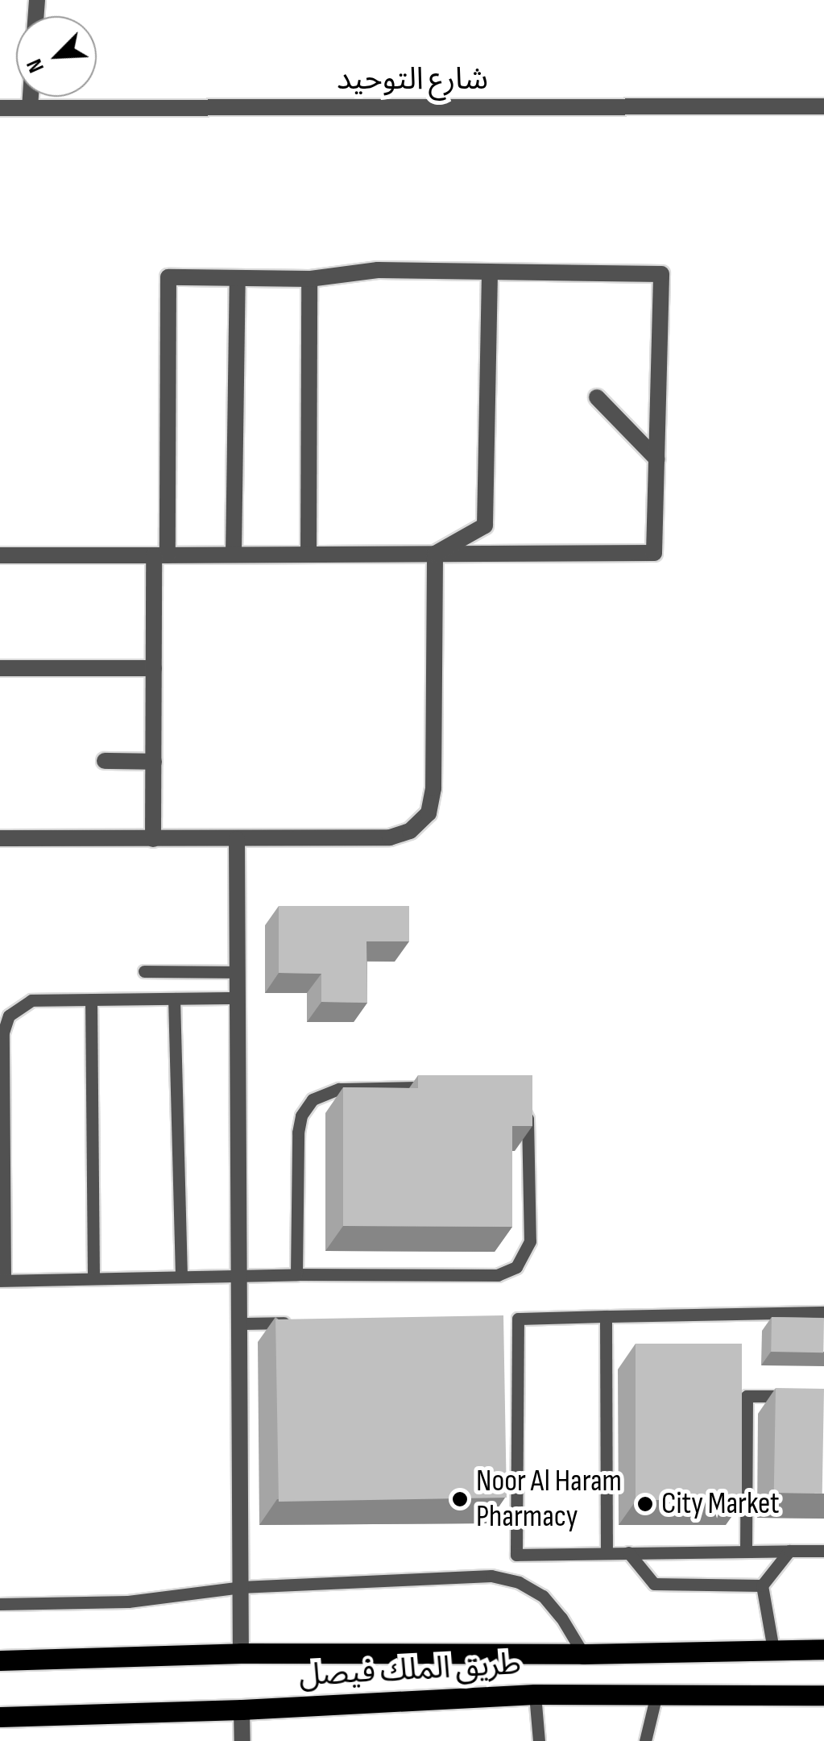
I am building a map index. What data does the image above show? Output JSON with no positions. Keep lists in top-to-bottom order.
{
  "streets": {
    "main road": ["طريق الملك فيصل"],
    "street": ["شارع التوحيد"]
  },
  "places": ["Noor Al Haram Pharmacy", "City Market"],
  "north": "bottom left"
}
